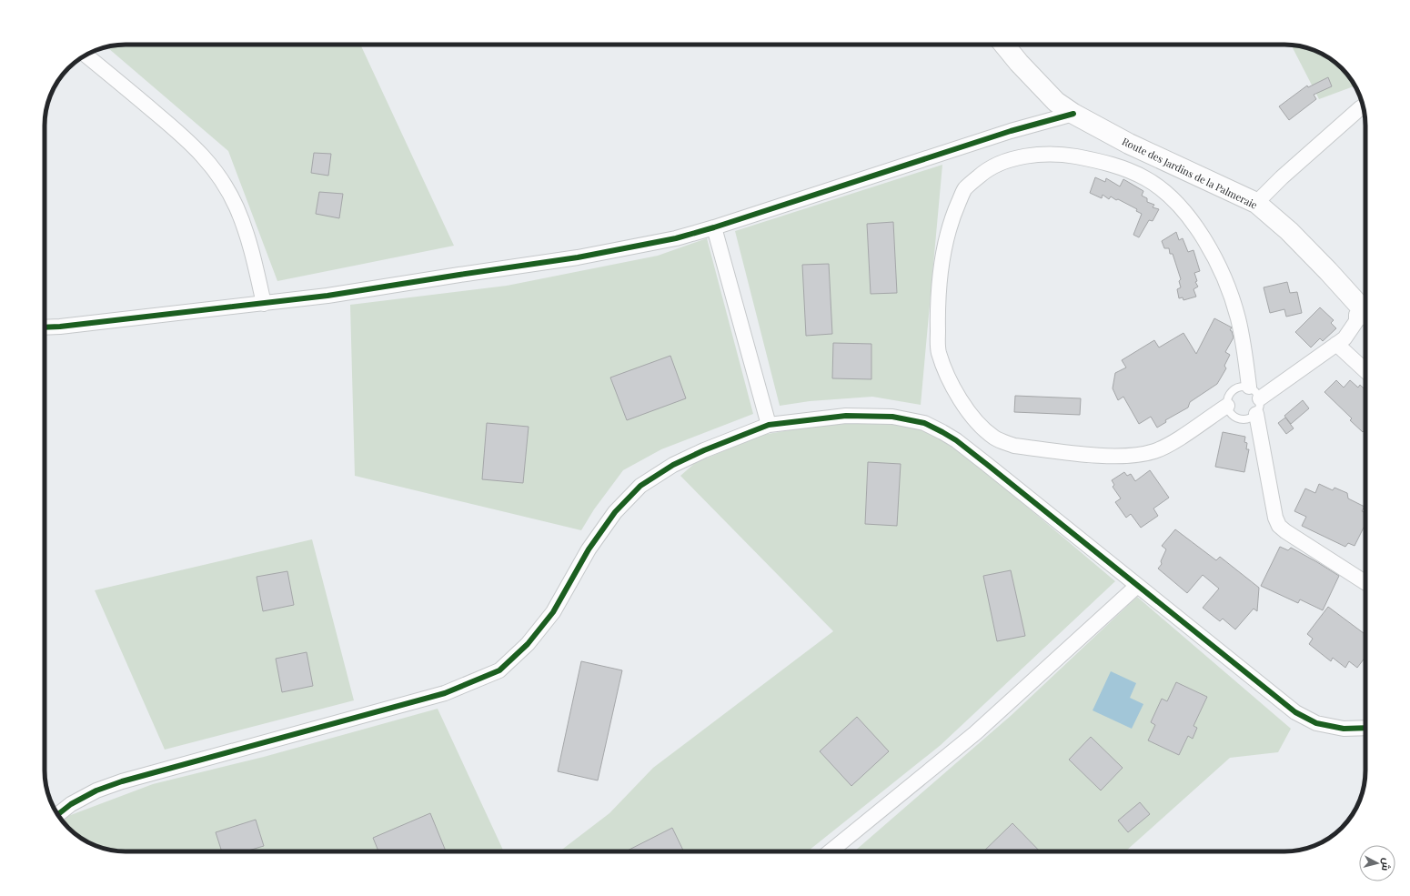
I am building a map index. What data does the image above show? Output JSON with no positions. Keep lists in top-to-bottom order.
{
  "streets": {
    "street": ["Route des Jardins de la Palmeraie"]
  },
  "north": "right"
}
